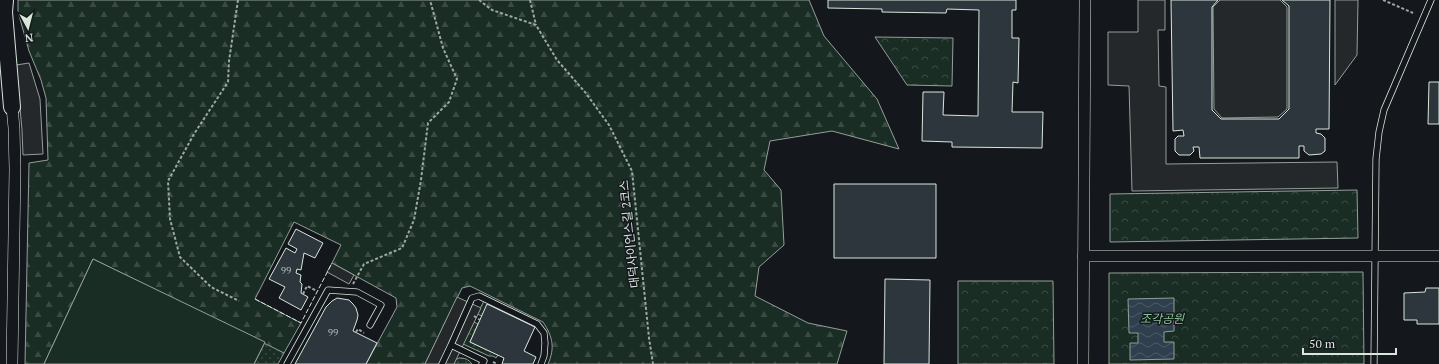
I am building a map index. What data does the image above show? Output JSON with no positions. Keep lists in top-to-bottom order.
{
  "streets": {
    "path": ["대덕사이언스길 2코스"]
  },
  "parks": ["조각공원"],
  "house_numbers": ["99", "99"],
  "scale_bar": "50 m",
  "north": "bottom"
}
